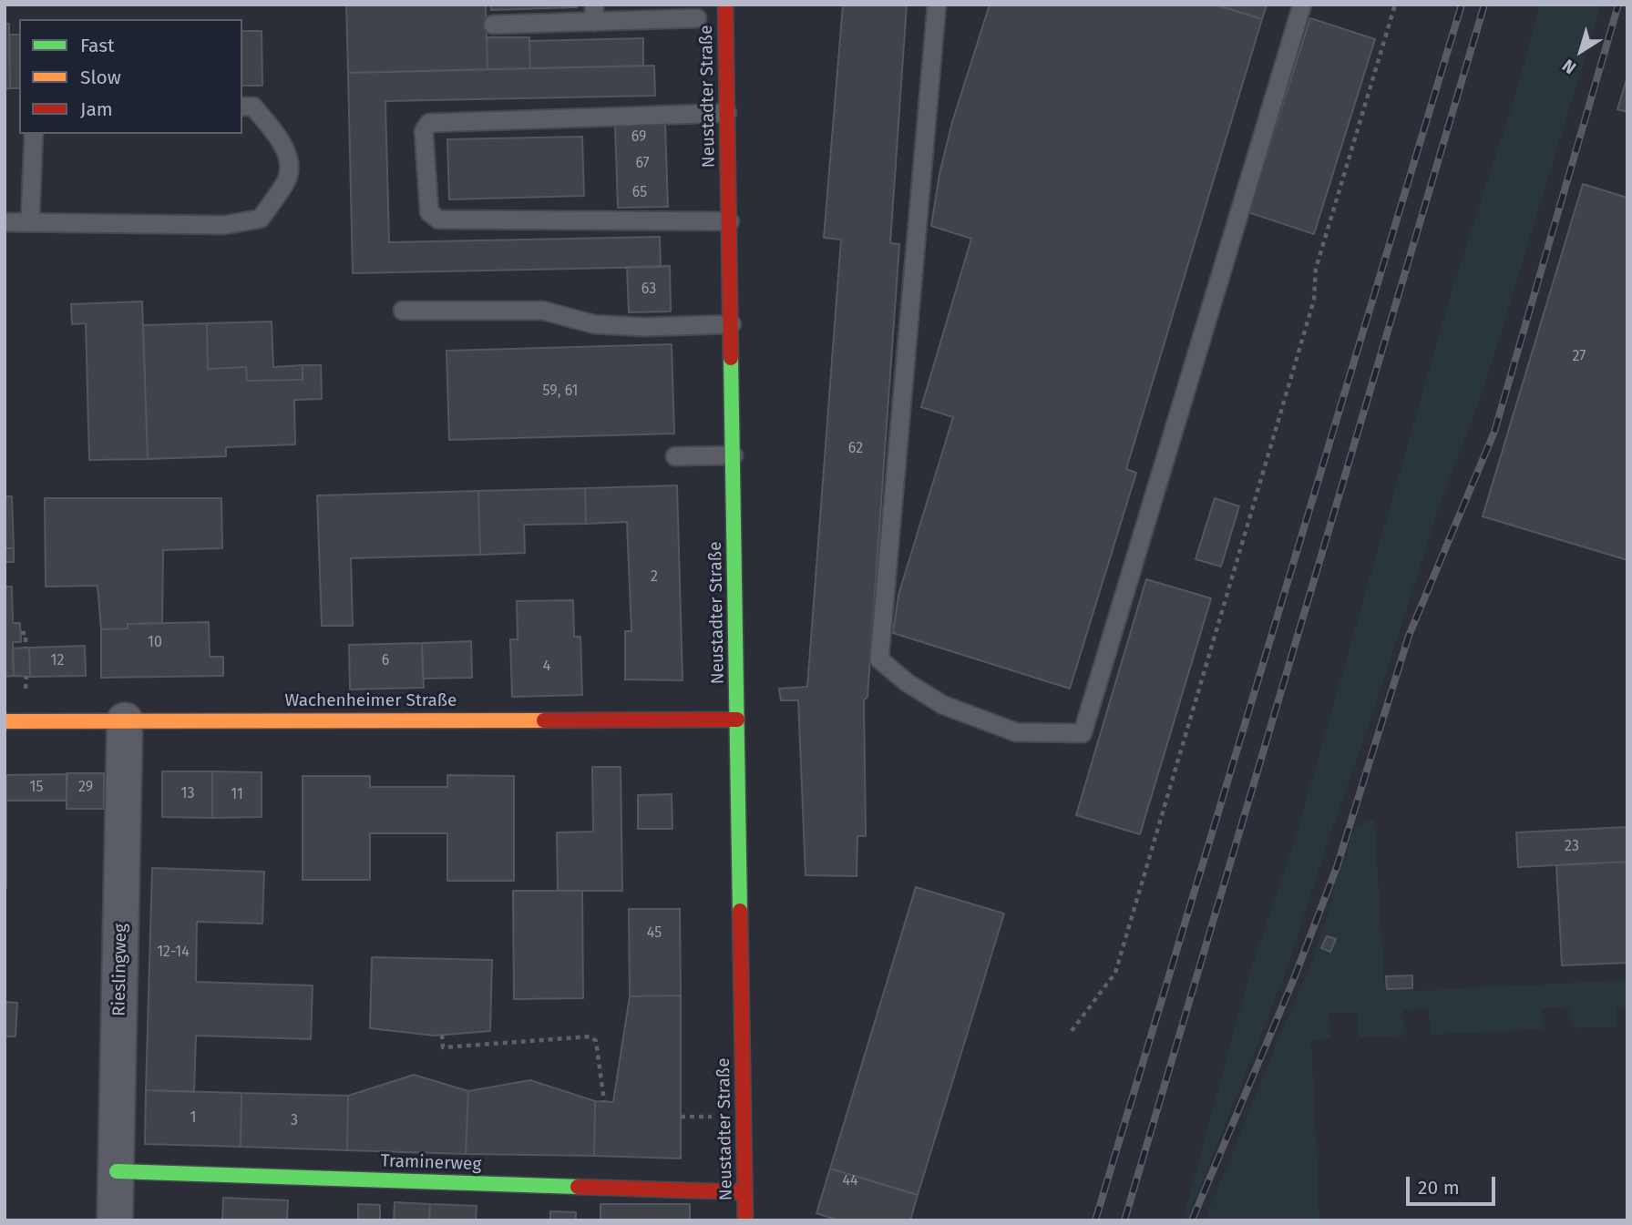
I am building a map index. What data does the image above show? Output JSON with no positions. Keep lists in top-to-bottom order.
{
  "streets": {
    "street": [
      "Neustadter Straße",
      "Wachenheimer Straße",
      "Rieslingweg",
      "Traminerweg"
    ]
  },
  "crossings": [
    ["Neustadter Straße", "Wachenheimer Straße"],
    ["Neustadter Straße", "Traminerweg"],
    ["Wachenheimer Straße", "Rieslingweg"],
    ["Rieslingweg", "Traminerweg"]
  ],
  "house_numbers": [
    "69",
    "67",
    "65",
    "63",
    "27",
    "59, 61",
    "62",
    "2",
    "10",
    "12",
    "6",
    "4",
    "15",
    "29",
    "13",
    "11",
    "23",
    "45",
    "12-14",
    "1",
    "3",
    "44"
  ],
  "legend": ["Fast", "Slow", "Jam"],
  "scale_bar": "20 m",
  "north": "bottom left"
}
